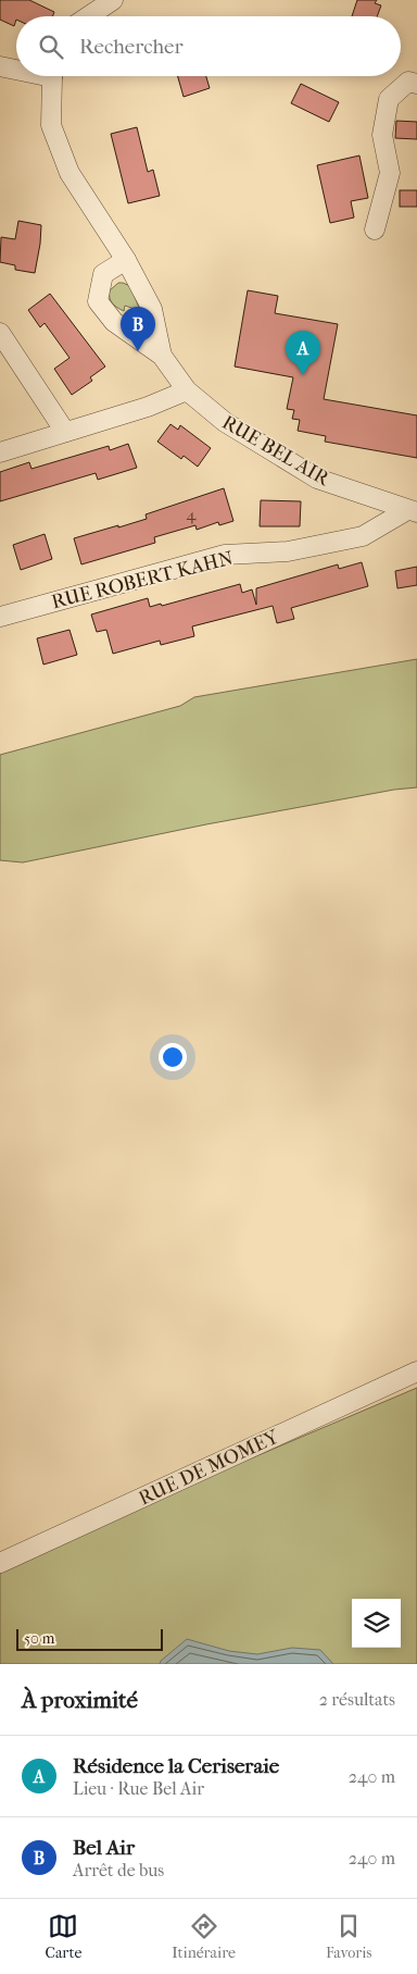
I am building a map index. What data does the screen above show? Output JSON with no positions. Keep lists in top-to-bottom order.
{
  "streets": {
    "street": ["RUE BEL AIR", "RUE ROBERT KAHN", "RUE DE MOMEY"]
  },
  "crossings": [
    ["RUE BEL AIR", "RUE ROBERT KAHN"]
  ],
  "house_numbers": ["4"],
  "scale_bar": "50 m",
  "page": {
    "search": "Rechercher",
    "pins": ["B", "A"],
    "scale": "50 m",
    "heading": ["À proximité", "2 résultats"],
    "list": [
      {
        "mark": "A",
        "name": "Résidence la Ceriseraie",
        "note": "Lieu · Rue Bel Air",
        "value": "240 m"
      },
      {
        "mark": "B",
        "name": "Bel Air",
        "note": "Arrêt de bus",
        "value": "240 m"
      }
    ],
    "nav": ["Carte", "Itinéraire", "Favoris"]
  }
}
